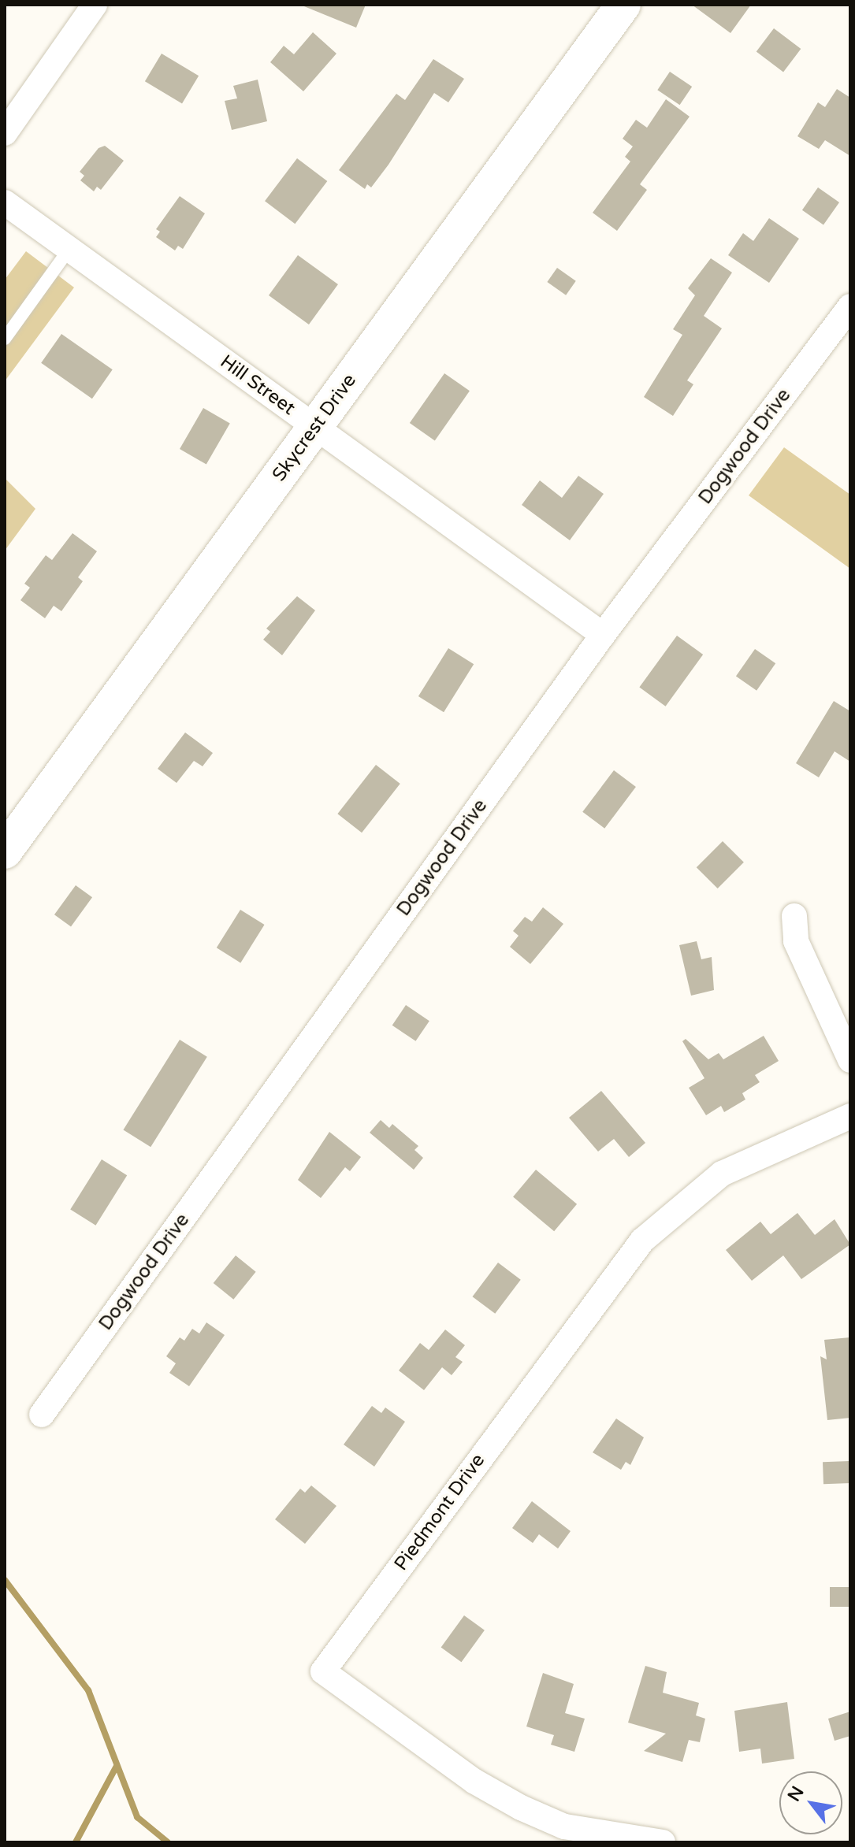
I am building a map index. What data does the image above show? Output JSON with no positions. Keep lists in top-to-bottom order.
{
  "streets": {
    "main road": ["Skycrest Drive"],
    "street": ["Hill Street", "Dogwood Drive", "Piedmont Drive"]
  },
  "crossings": [
    ["Hill Street", "Skycrest Drive"],
    ["Hill Street", "Dogwood Drive"]
  ],
  "north": "top left"
}
